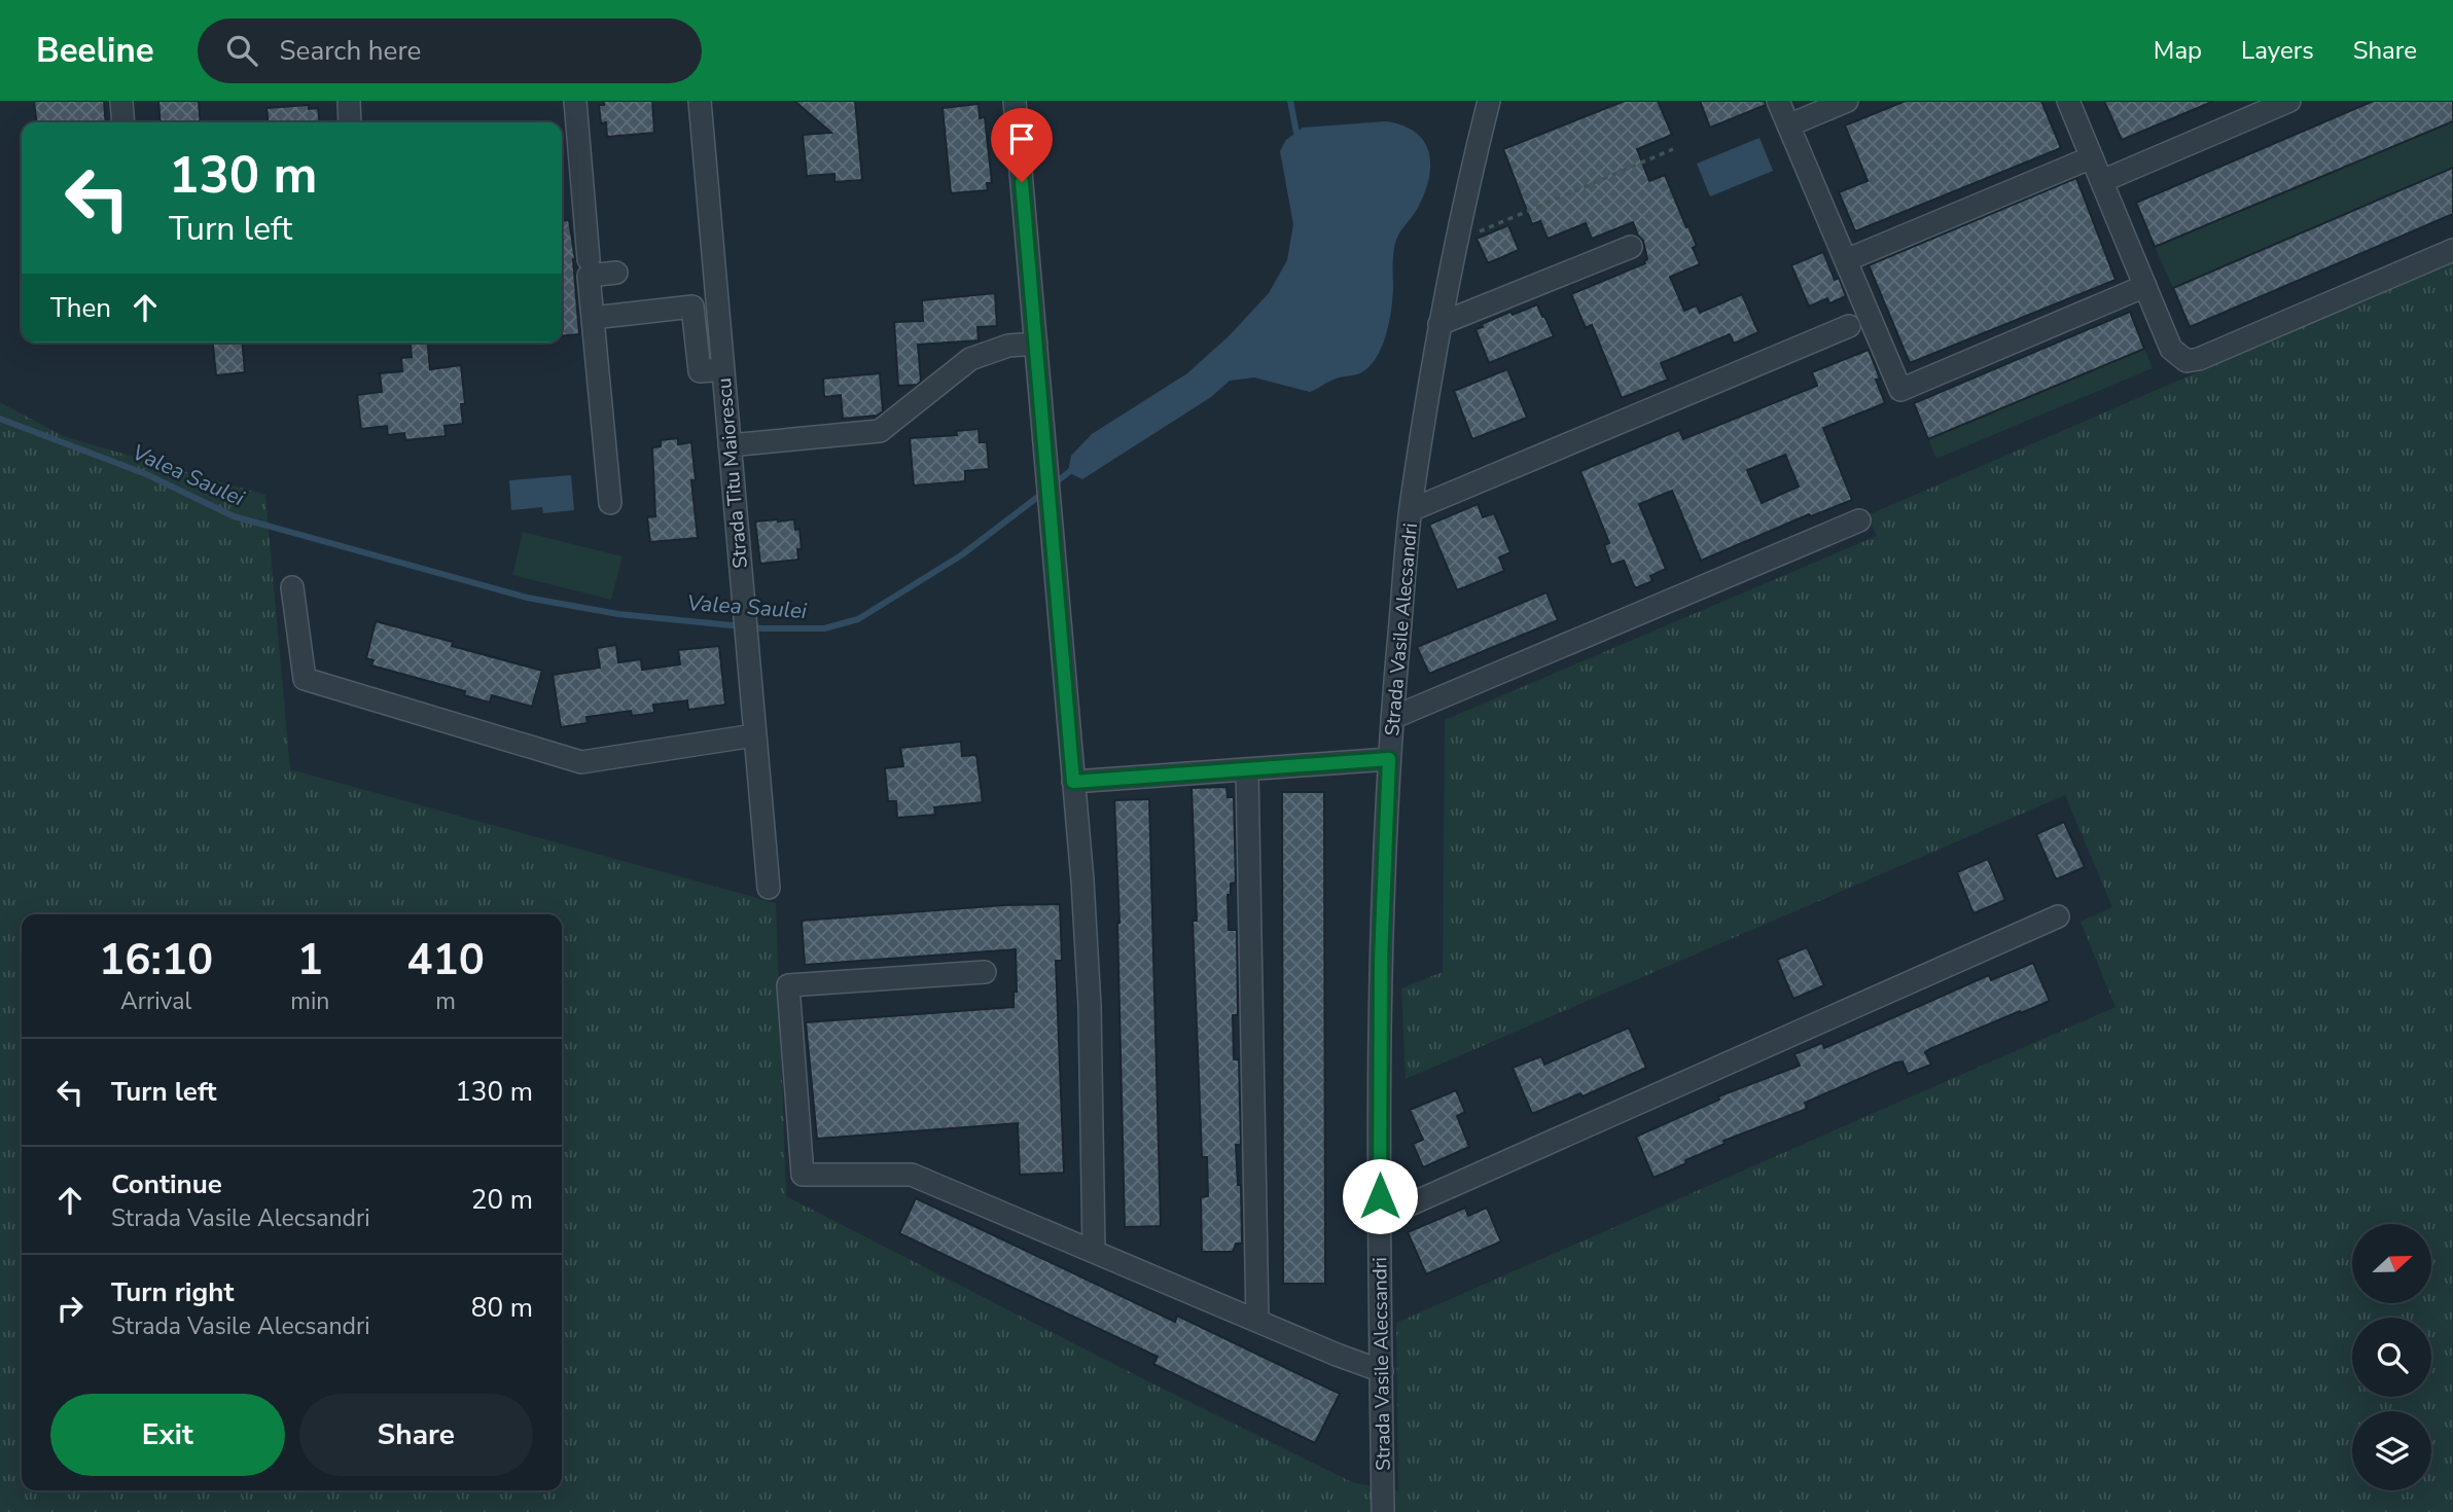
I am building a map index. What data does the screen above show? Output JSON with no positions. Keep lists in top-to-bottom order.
{
  "streets": {
    "street": ["Strada Titu Maiorescu", "Strada Vasile Alecsandri"]
  },
  "water": ["Valea Saulei"],
  "north": "right",
  "page": {
    "header": "Beeline",
    "search": "Search here",
    "nav": ["Map", "Layers", "Share"],
    "turn": ["130 m", "Turn left"],
    "then": "Then",
    "eta": [
      "16:10",
      "Arrival",
      "1",
      "min",
      "410",
      "m"
    ],
    "list": [
      {
        "name": "Turn left",
        "value": "130 m"
      },
      {
        "name": "Continue",
        "note": "Strada Vasile Alecsandri",
        "value": "20 m"
      },
      {
        "name": "Turn right",
        "note": "Strada Vasile Alecsandri",
        "value": "80 m"
      }
    ],
    "buttons": ["Exit", "Share"]
  }
}
